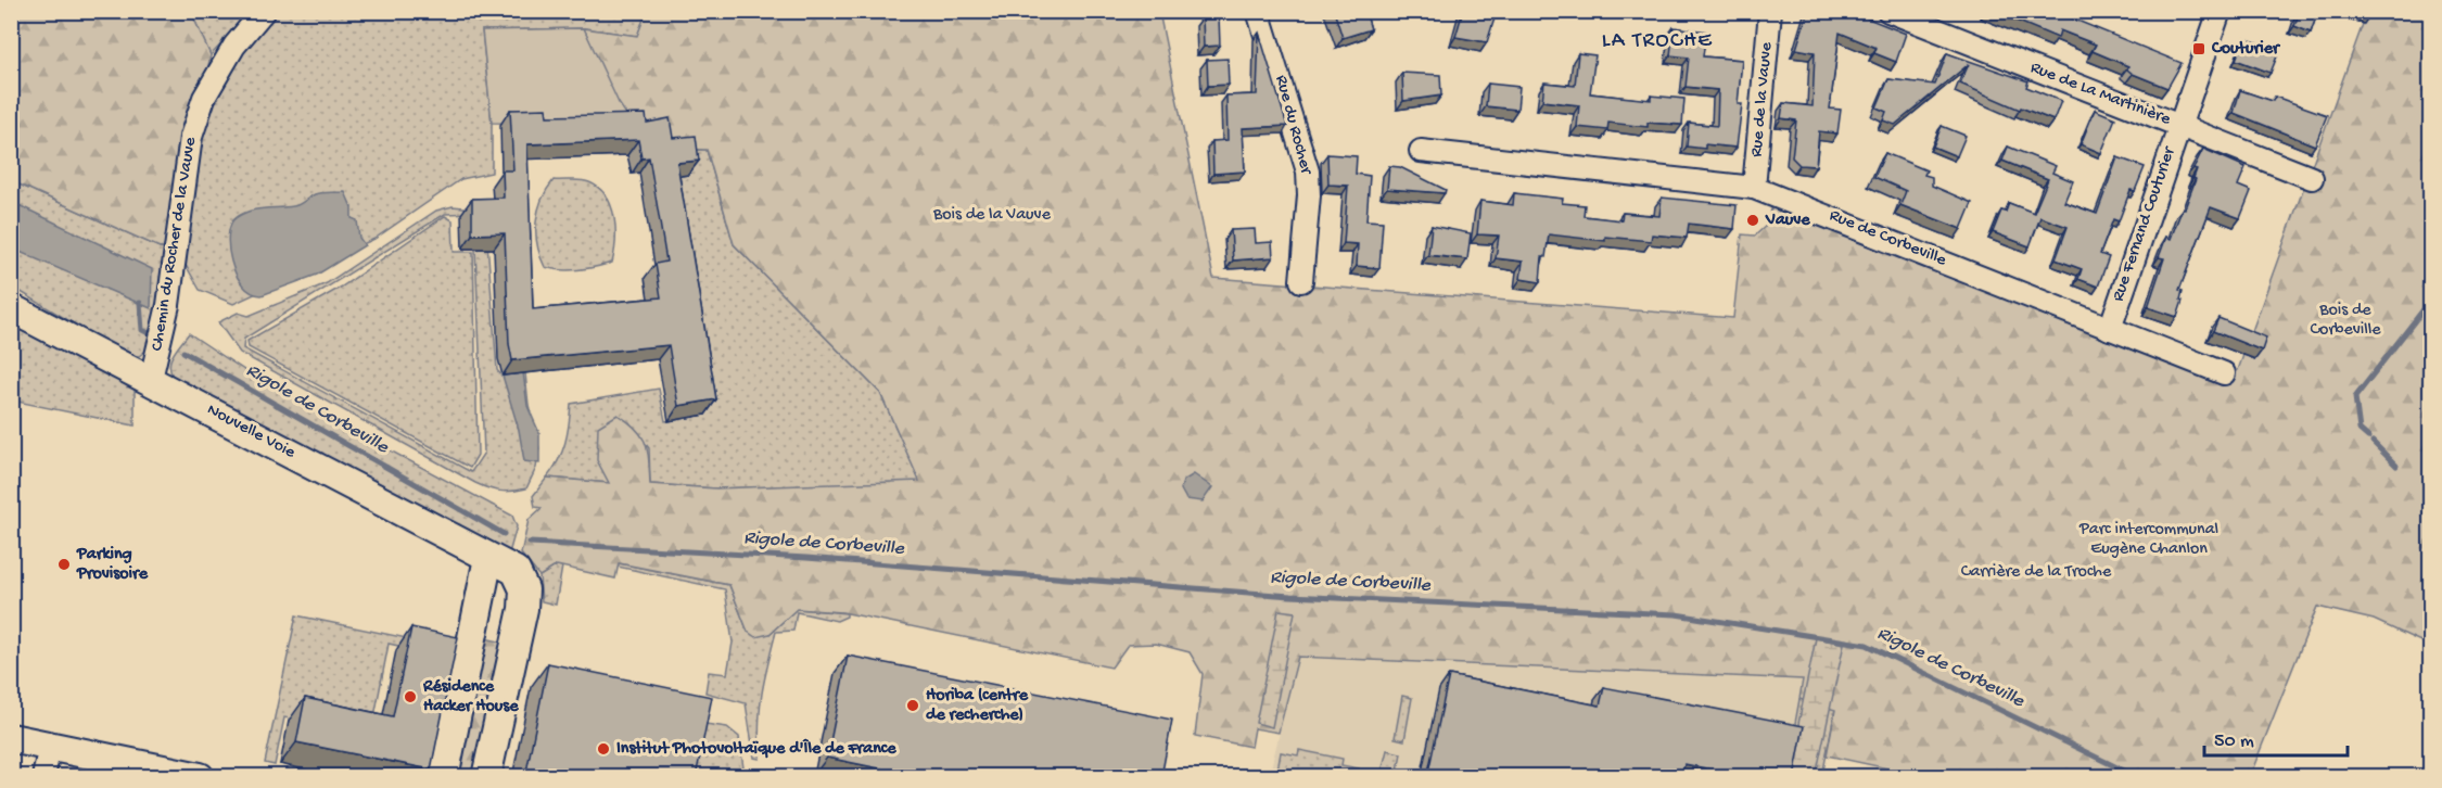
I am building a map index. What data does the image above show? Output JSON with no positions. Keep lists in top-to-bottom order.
{
  "streets": {
    "street": [
      "Rue de La Martinière",
      "Rue de la Vauve",
      "Rue du Rocher",
      "Rue Fernand Couturier",
      "Rue de Corbeville",
      "Chemin du Rocher de la Vauve",
      "Nouvelle Voie"
    ]
  },
  "crossings": [
    ["Rue de La Martinière", "Rue Fernand Couturier"],
    ["Rue de la Vauve", "Rue de Corbeville"],
    ["Rue Fernand Couturier", "Rue de Corbeville"],
    ["Chemin du Rocher de la Vauve", "Nouvelle Voie"]
  ],
  "districts": ["LA TROCHE"],
  "water": ["Rigole de Corbeville"],
  "parks": [
    "Bois de la Vauve",
    "Bois de Corbeville",
    "Parc intercommunal Eugène Chanlon",
    "Carrière de la Troche"
  ],
  "places": {
    "transit": ["Couturier"],
    "other": [
      "Vauve",
      "Parking Provisoire",
      "Résidence Hacker House",
      "Horiba (centre de recherche)",
      "Institut Photovoltaïque d'Île de France"
    ]
  },
  "scale_bar": "50 m"
}
